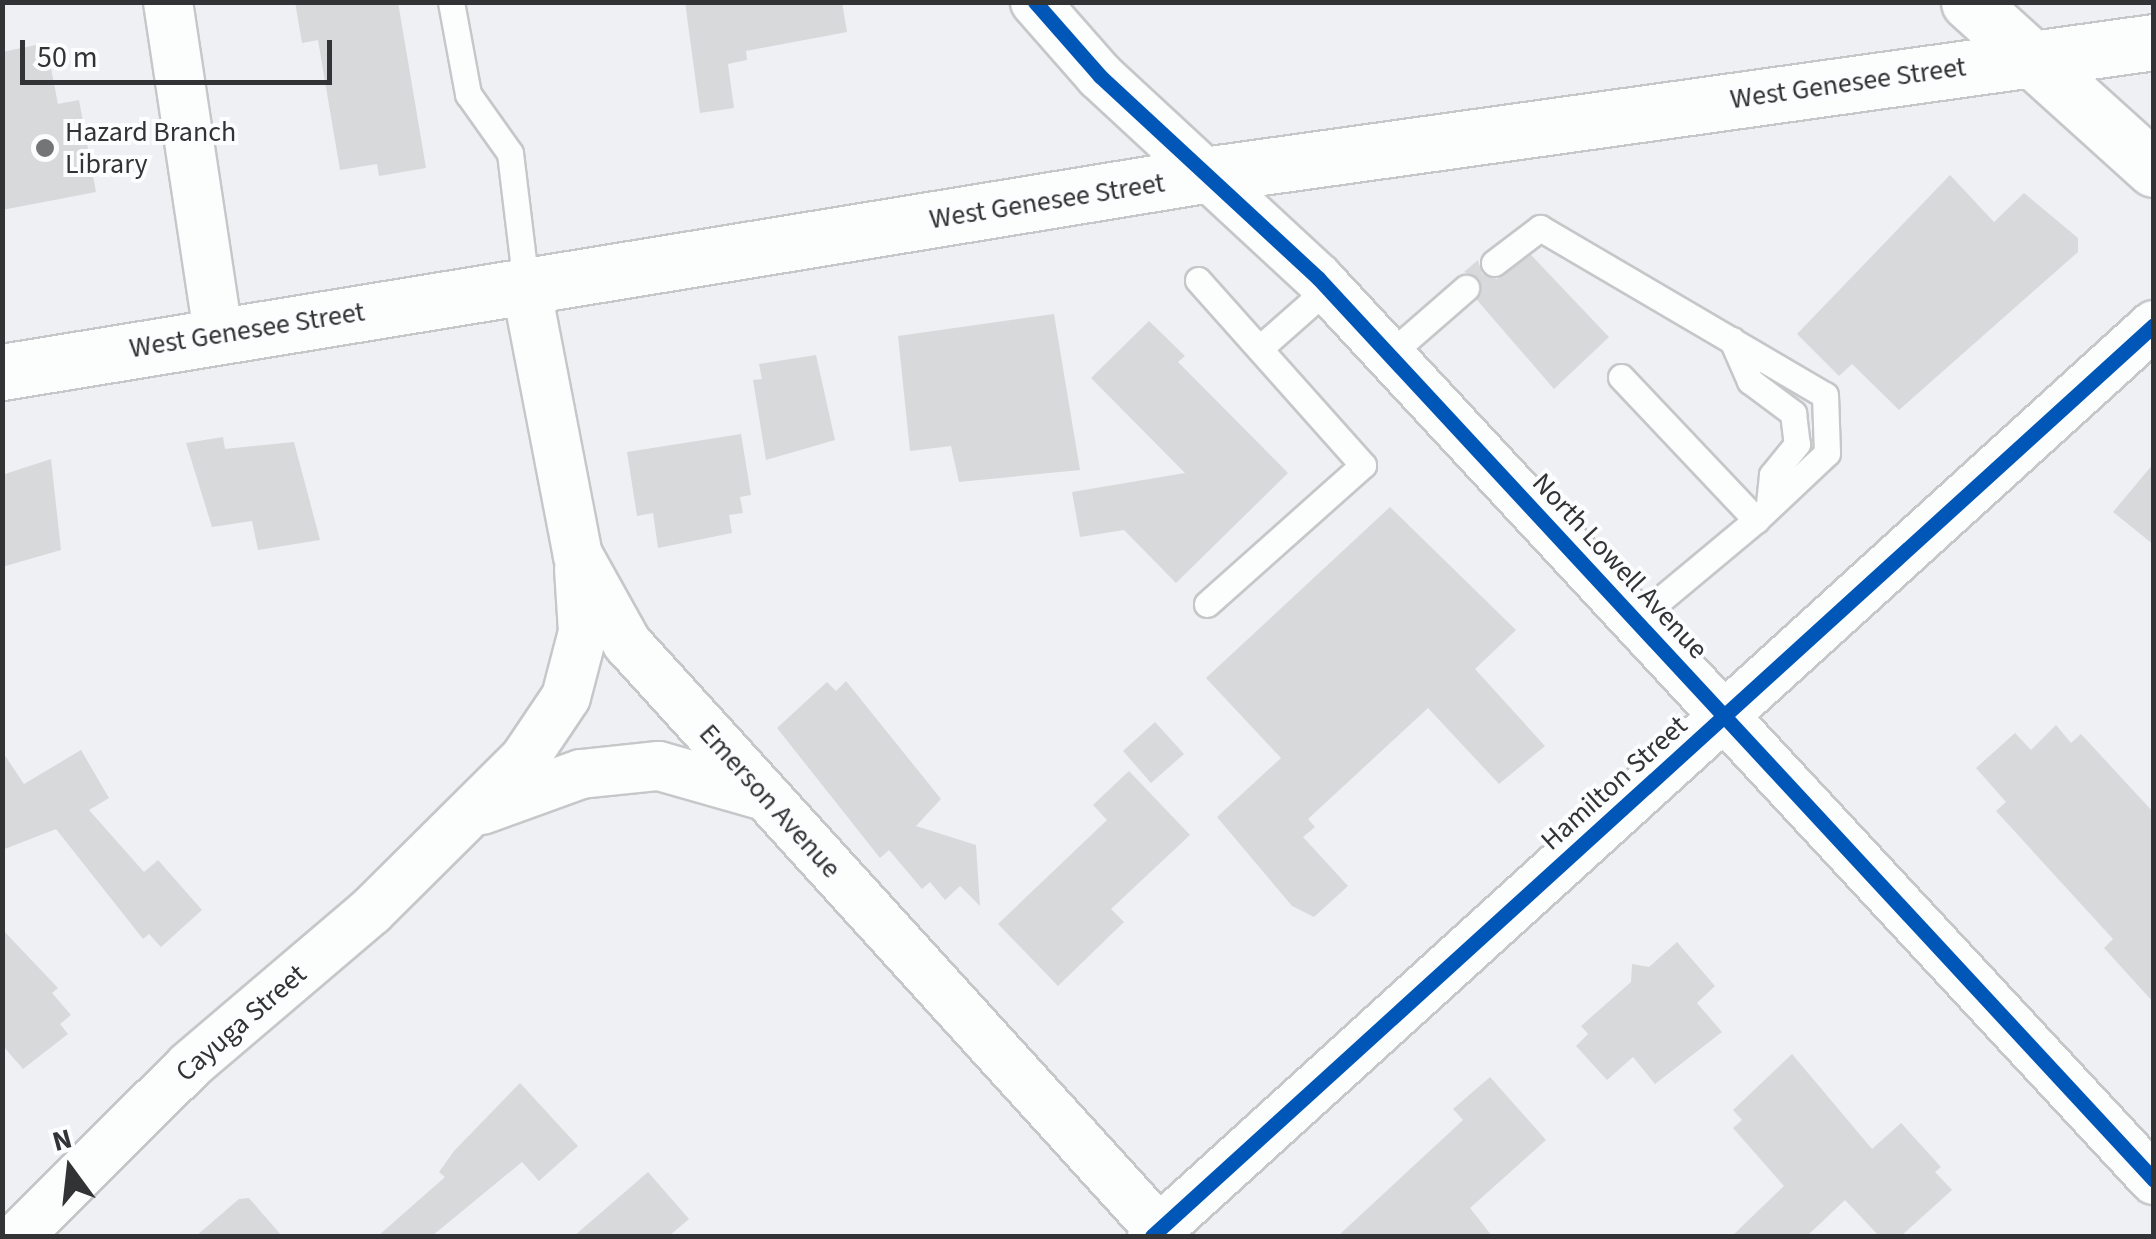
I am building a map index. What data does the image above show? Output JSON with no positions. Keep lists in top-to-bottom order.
{
  "streets": {
    "main road": ["West Genesee Street"],
    "street": [
      "North Lowell Avenue",
      "Hamilton Street",
      "Emerson Avenue",
      "Cayuga Street"
    ]
  },
  "crossings": [
    ["West Genesee Street", "North Lowell Avenue"],
    ["West Genesee Street", "Emerson Avenue"],
    ["North Lowell Avenue", "Hamilton Street"],
    ["Hamilton Street", "Emerson Avenue"],
    ["Emerson Avenue", "Cayuga Street"]
  ],
  "places": ["Hazard Branch Library"],
  "scale_bar": "50 m",
  "north": "top"
}
